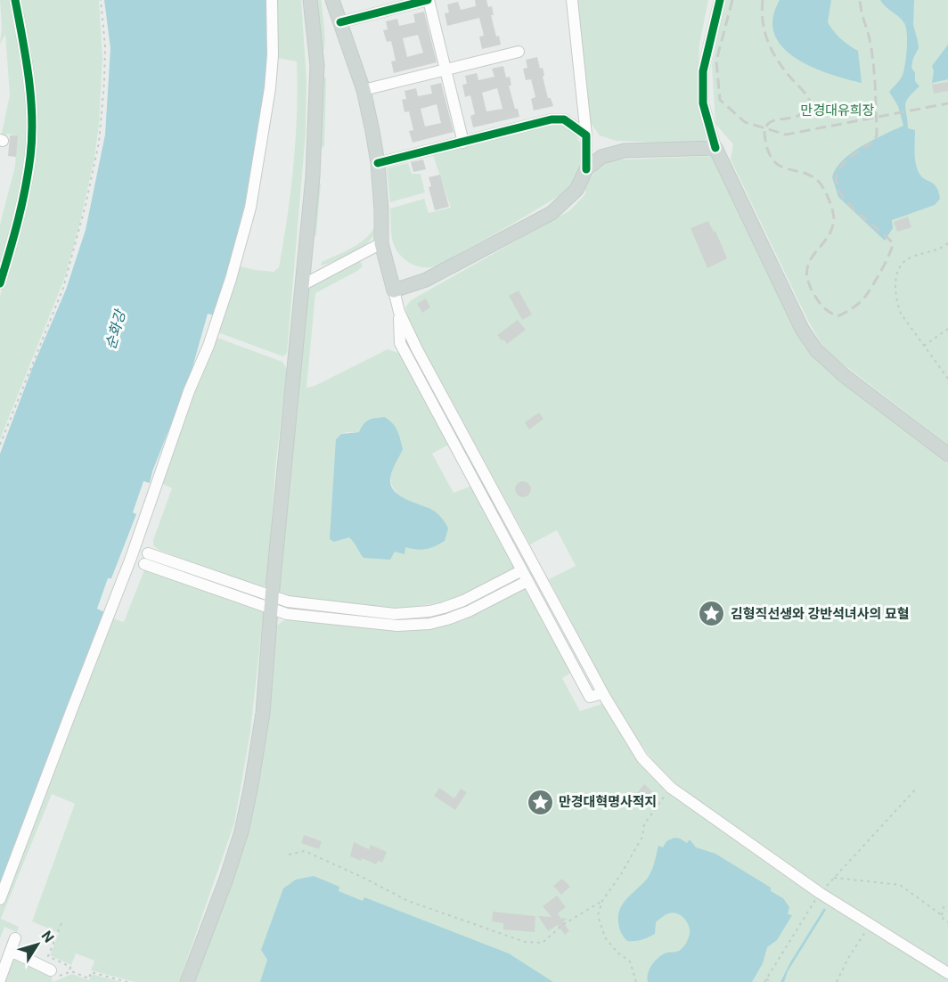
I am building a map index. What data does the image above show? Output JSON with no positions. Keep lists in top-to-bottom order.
{
  "water": ["순화강"],
  "parks": ["만경대유희장"],
  "places": {
    "place": ["김형직선생와 강반석녀사의 묘혈", "만경대혁명사적지"]
  },
  "north": "top right"
}
